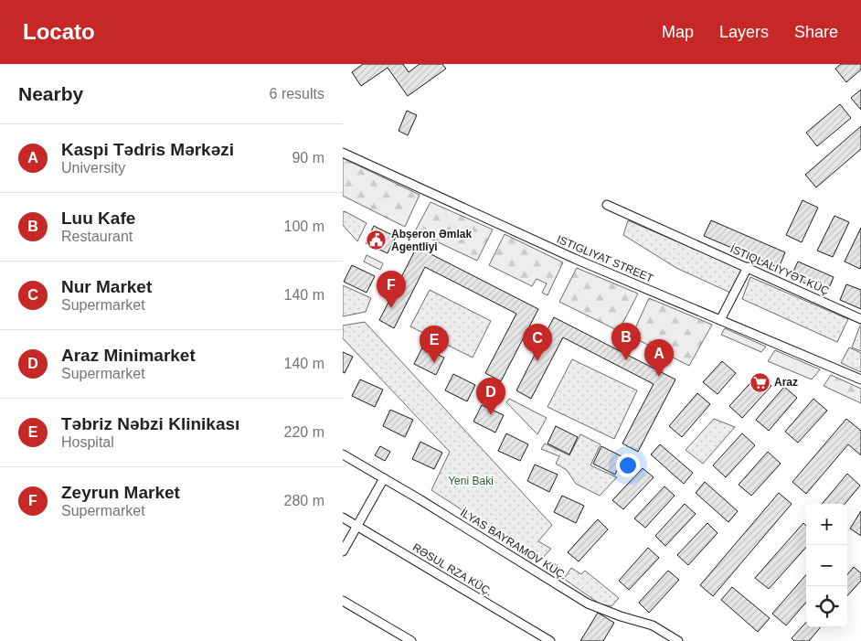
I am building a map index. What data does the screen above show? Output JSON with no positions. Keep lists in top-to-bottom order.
{
  "streets": {
    "street": [
      "ISTIGLIYAT STREET",
      "İSTIQLALIYYƏT KÜÇ",
      "İLYAS BAYRAMOV KÜÇ.",
      "RƏSUL RZA KÜÇ."
    ]
  },
  "parks": ["Yeni Baki"],
  "places": {
    "public building": ["Abşeron Əmlak Agentliyi"],
    "supermarket": ["Araz"]
  },
  "page": {
    "header": "Locato",
    "nav": ["Map", "Layers", "Share"],
    "heading": ["Nearby", "6 results"],
    "list": [
      {
        "mark": "A",
        "name": "Kaspi Tədris Mərkəzi",
        "note": "University",
        "value": "90 m"
      },
      {
        "mark": "B",
        "name": "Luu Kafe",
        "note": "Restaurant",
        "value": "100 m"
      },
      {
        "mark": "C",
        "name": "Nur Market",
        "note": "Supermarket",
        "value": "140 m"
      },
      {
        "mark": "D",
        "name": "Araz Minimarket",
        "note": "Supermarket",
        "value": "140 m"
      },
      {
        "mark": "E",
        "name": "Təbriz Nəbzi Klinikası",
        "note": "Hospital",
        "value": "220 m"
      },
      {
        "mark": "F",
        "name": "Zeyrun Market",
        "note": "Supermarket",
        "value": "280 m"
      }
    ],
    "pins": [
      "F",
      "B",
      "C",
      "E",
      "A",
      "D"
    ],
    "map_buttons": ["+", "−"]
  }
}
